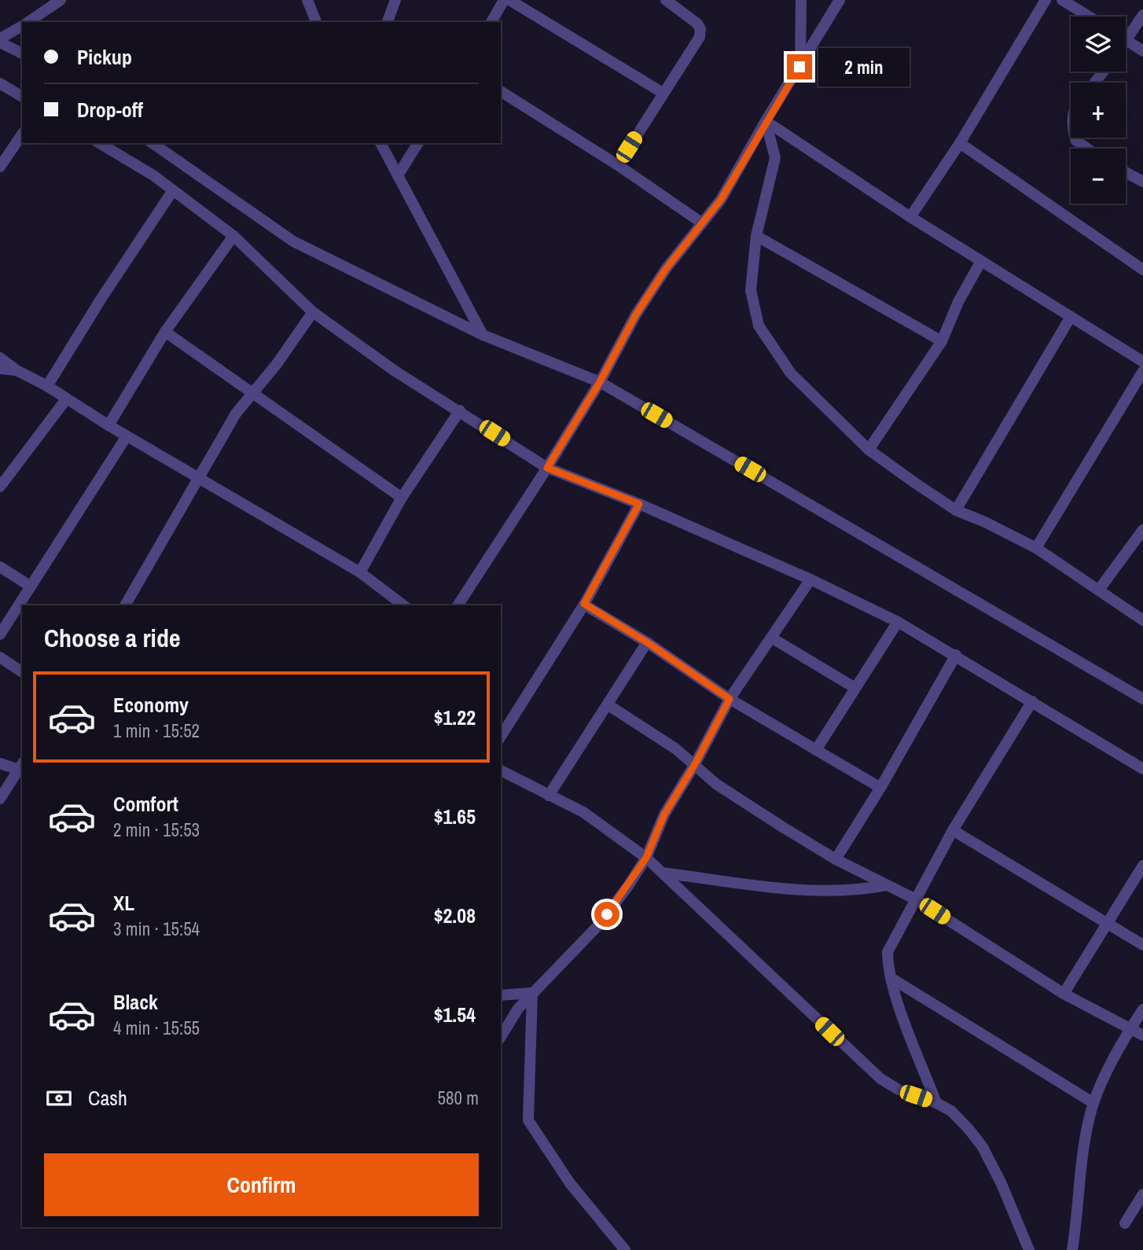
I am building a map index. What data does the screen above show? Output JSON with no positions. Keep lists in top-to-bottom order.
{
  "page": {
    "map_buttons": ["+", "−"],
    "banner": ["Pickup", "Drop-off"],
    "bubble": "2 min",
    "heading": "Choose a ride",
    "list": [
      {
        "name": "Economy",
        "note": "1 min · 15:52",
        "value": "$1.22"
      },
      {
        "name": "Comfort",
        "note": "2 min · 15:53",
        "value": "$1.65"
      },
      {
        "name": "XL",
        "note": "3 min · 15:54",
        "value": "$2.08"
      },
      {
        "name": "Black",
        "note": "4 min · 15:55",
        "value": "$1.54"
      }
    ],
    "pay": ["Cash", "580 m"],
    "buttons": "Confirm"
  }
}
